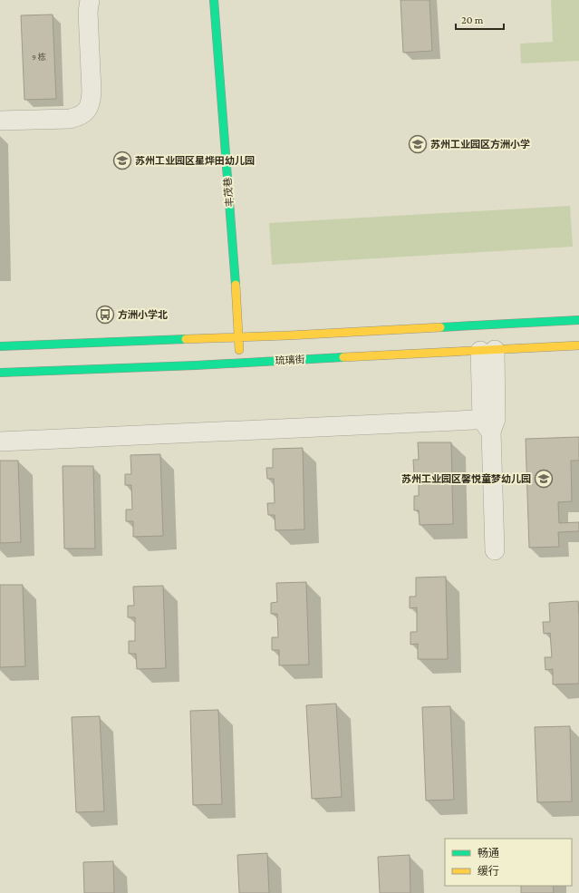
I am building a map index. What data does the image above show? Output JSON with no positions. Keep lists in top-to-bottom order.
{
  "streets": {
    "main road": ["丰茂巷", "琉璃街"]
  },
  "crossings": [
    ["丰茂巷", "琉璃街"]
  ],
  "places": {
    "school or university": ["苏州工业园区方洲小学", "苏州工业园区星烨田幼儿园", "苏州工业园区馨悦童梦幼儿园"],
    "bus stop": ["方洲小学北"]
  },
  "house_numbers": ["9 栋"],
  "legend": ["畅通", "缓行"],
  "scale_bar": "20 m"
}
